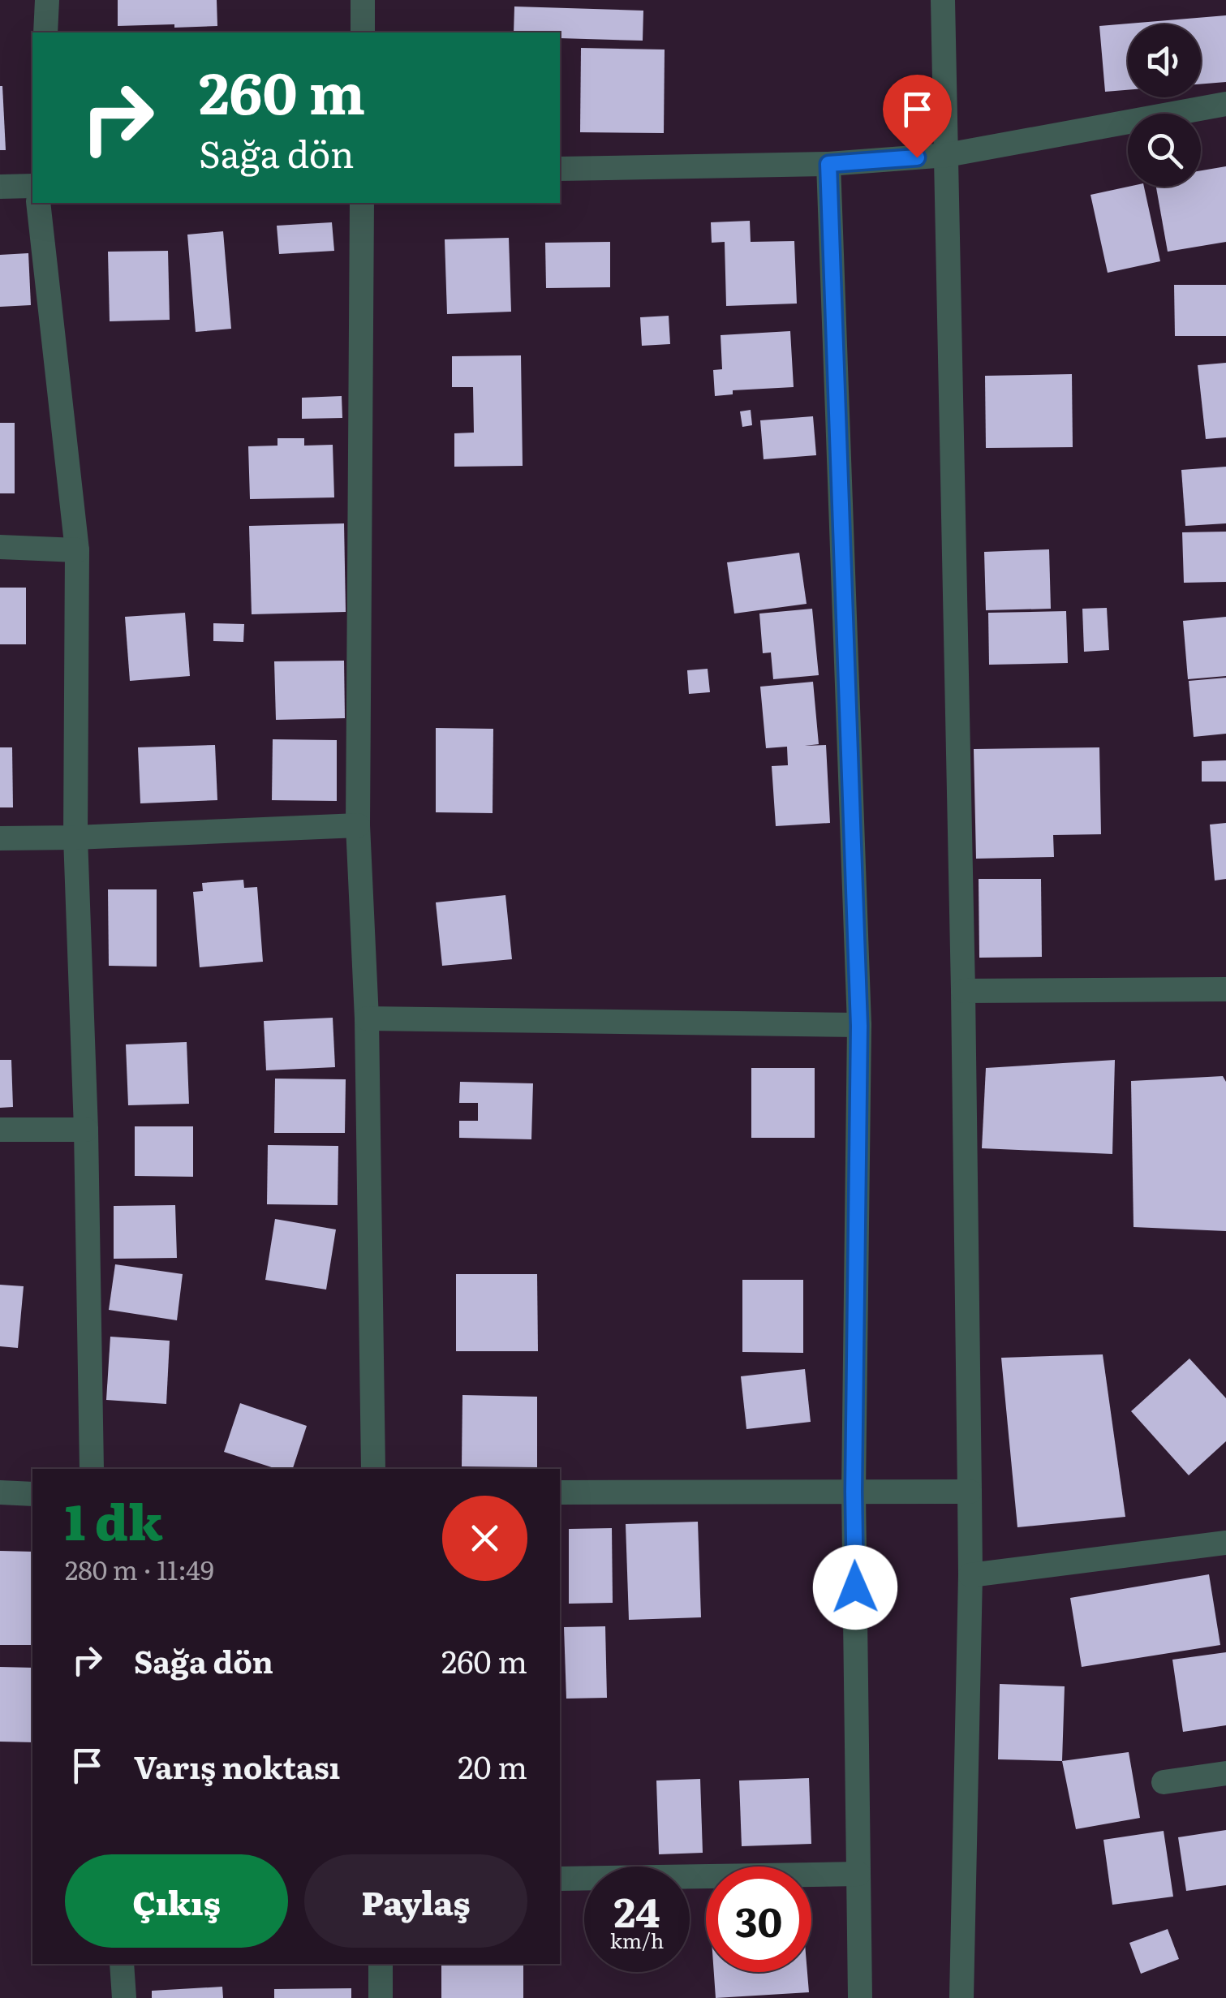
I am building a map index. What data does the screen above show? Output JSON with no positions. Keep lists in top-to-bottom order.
{
  "page": {
    "turn": ["260 m", "Sağa dön"],
    "heading": ["1 dk", "280 m · 11:49"],
    "list": [
      {
        "name": "Sağa dön",
        "value": "260 m"
      },
      {
        "name": "Varış noktası",
        "value": "20 m"
      }
    ],
    "buttons": ["Çıkış", "Paylaş"],
    "speed": "24 km/h",
    "limit": "30"
  }
}
